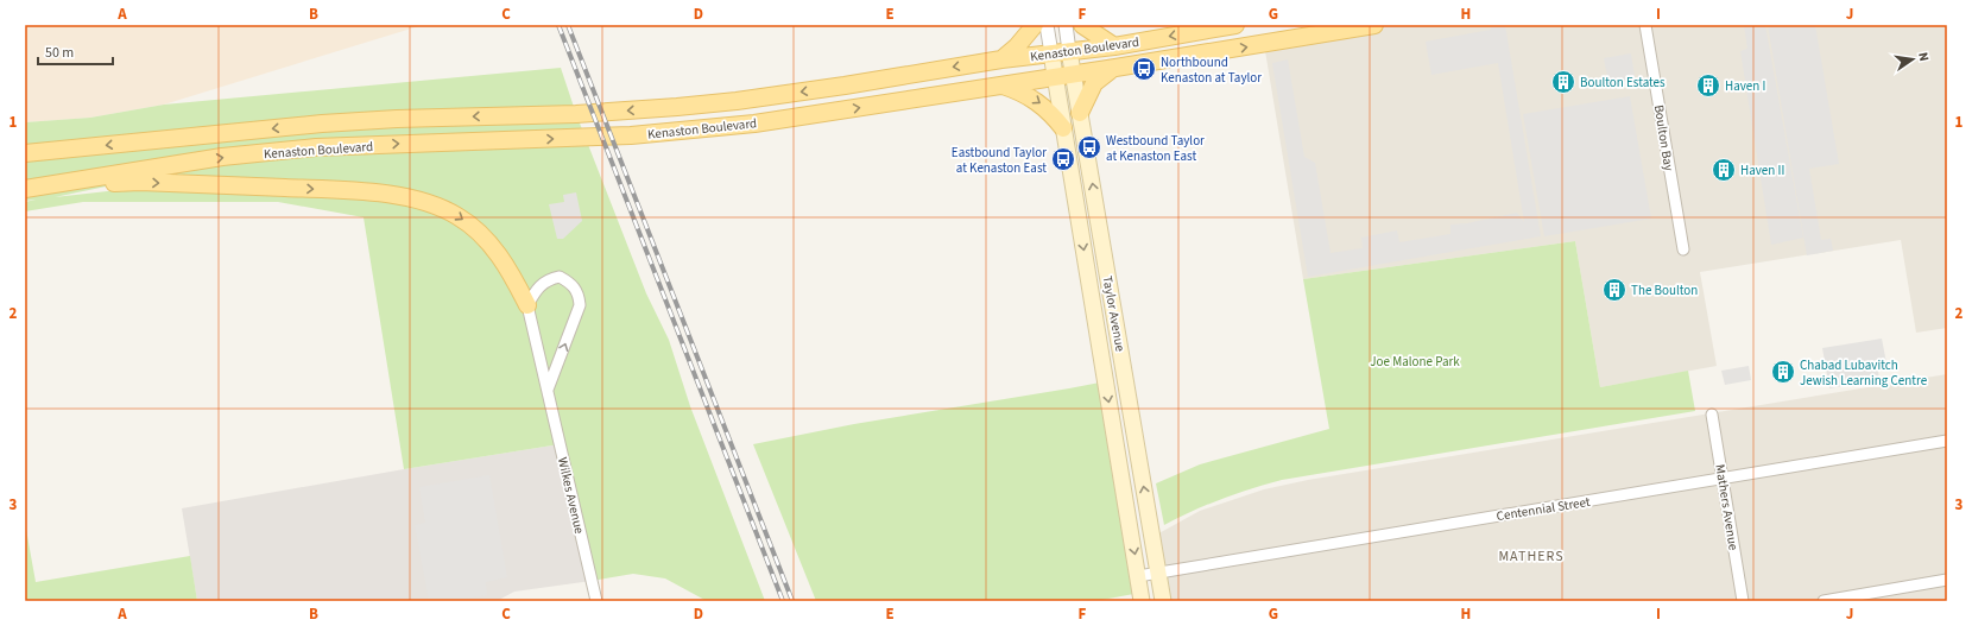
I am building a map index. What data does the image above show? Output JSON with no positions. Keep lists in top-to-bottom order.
{
  "streets": {
    "main road": ["Kenaston Boulevard", "Taylor Avenue"],
    "street": [
      "Boulton Bay",
      "Wilkes Avenue",
      "Mathers Avenue",
      "Centennial Street"
    ]
  },
  "crossings": [
    ["Kenaston Boulevard", "Taylor Avenue"],
    ["Taylor Avenue", "Centennial Street"],
    ["Mathers Avenue", "Centennial Street"]
  ],
  "districts": ["MATHERS"],
  "parks": ["Joe Malone Park"],
  "places": {
    "bus stop": ["Northbound Kenaston at Taylor", "Westbound Taylor at Kenaston East", "Eastbound Taylor at Kenaston East"],
    "building": [
      "Boulton Estates",
      "Haven I",
      "Haven II",
      "The Boulton",
      "Chabad Lubavitch Jewish Learning Centre"
    ]
  },
  "scale_bar": "50 m",
  "north": "right",
  "grid": {
    "columns": [
      "A",
      "B",
      "C",
      "D",
      "E",
      "F",
      "G",
      "H",
      "I",
      "J"
    ],
    "rows": ["1", "2", "3"]
  }
}
